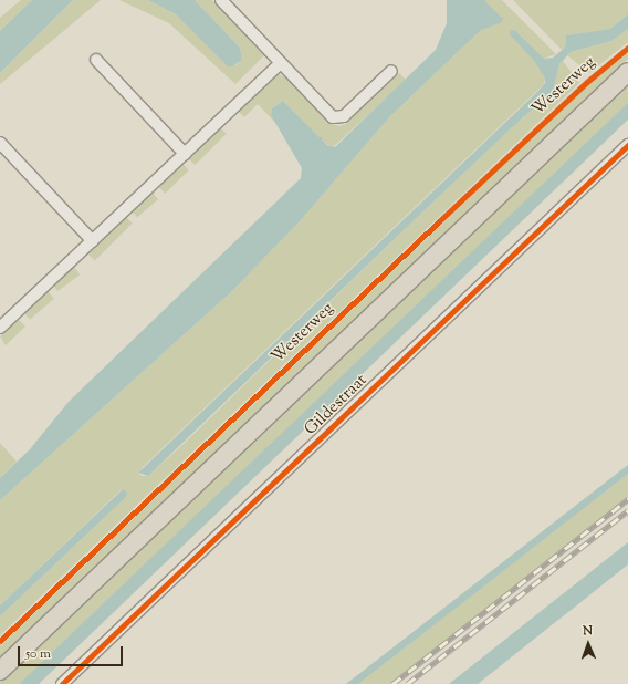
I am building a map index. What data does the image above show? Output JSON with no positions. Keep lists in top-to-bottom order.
{
  "streets": {
    "main road": ["Westerweg"],
    "street": ["Gildestraat"]
  },
  "scale_bar": "50 m",
  "north": "top"
}
